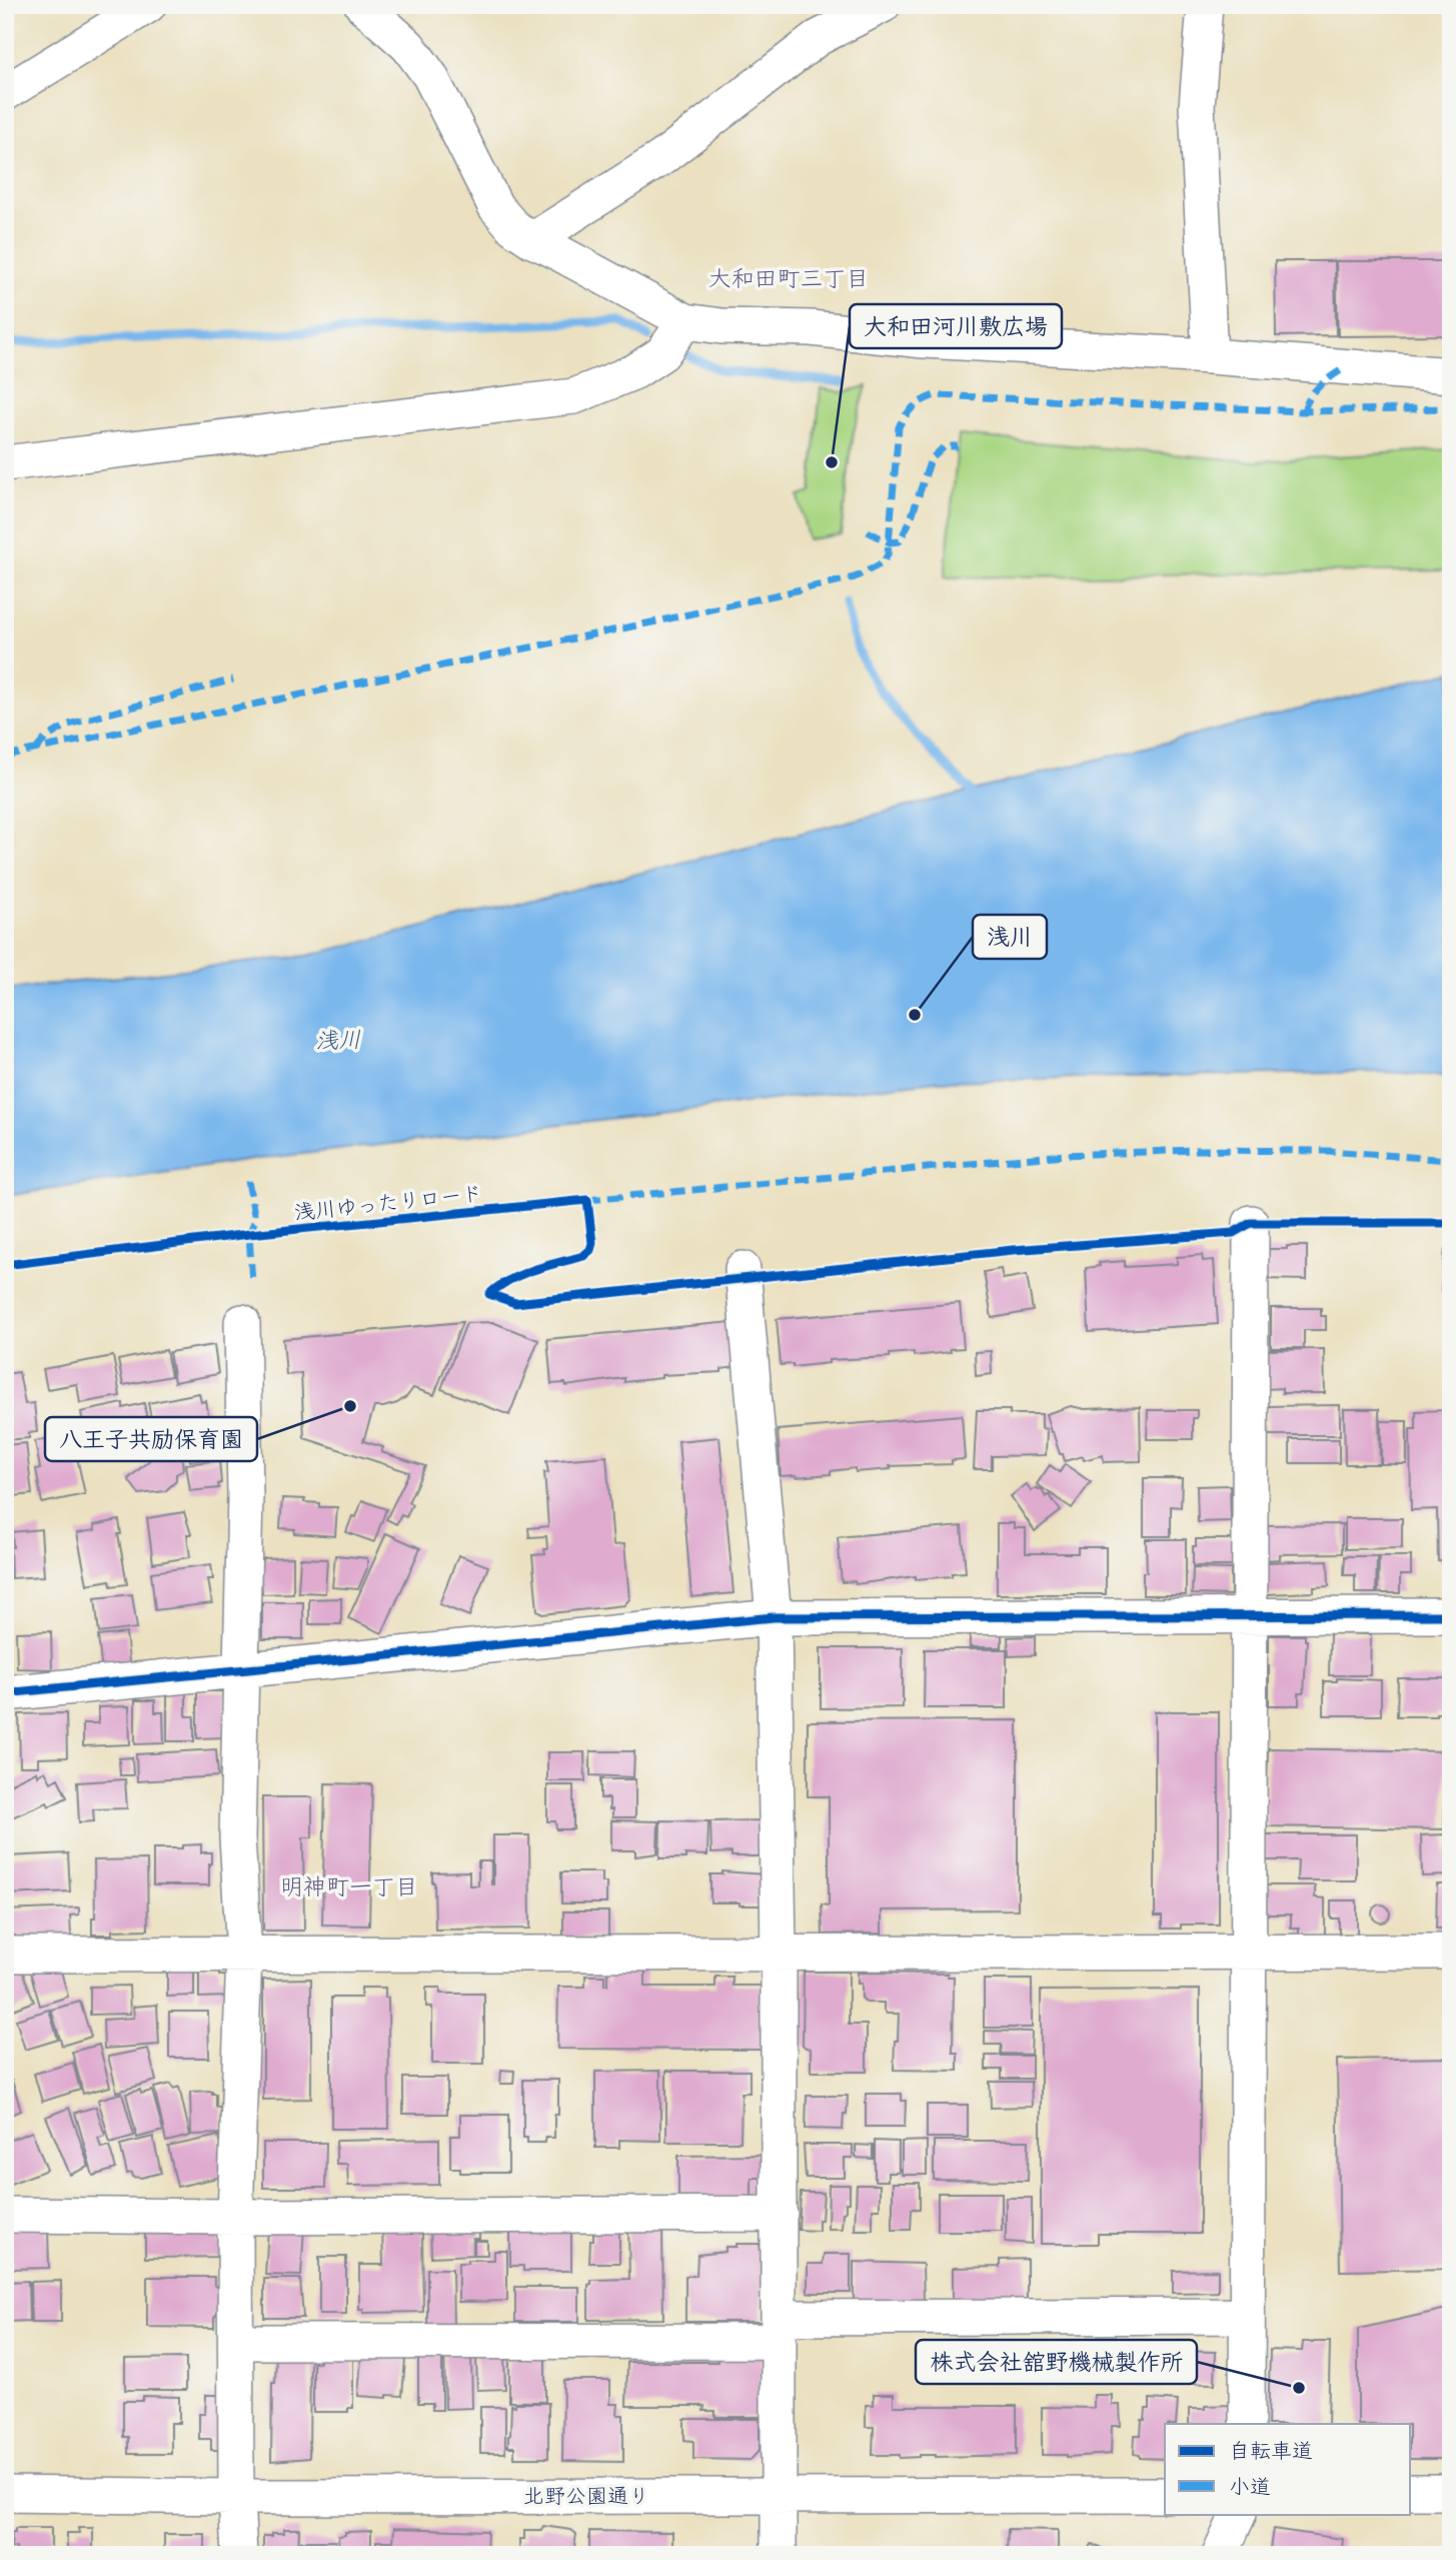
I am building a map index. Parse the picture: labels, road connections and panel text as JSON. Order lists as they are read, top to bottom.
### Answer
{
  "streets": {
    "street": ["北野公園通り"],
    "cycle path": ["浅川ゆったりロード"]
  },
  "districts": ["大和田町三丁目", "明神町一丁目"],
  "water": ["浅川"],
  "places": [
    "大和田河川敷広場",
    "浅川",
    "八王子共励保育園",
    "株式会社舘野機械製作所"
  ],
  "legend": ["自転車道", "小道"]
}
